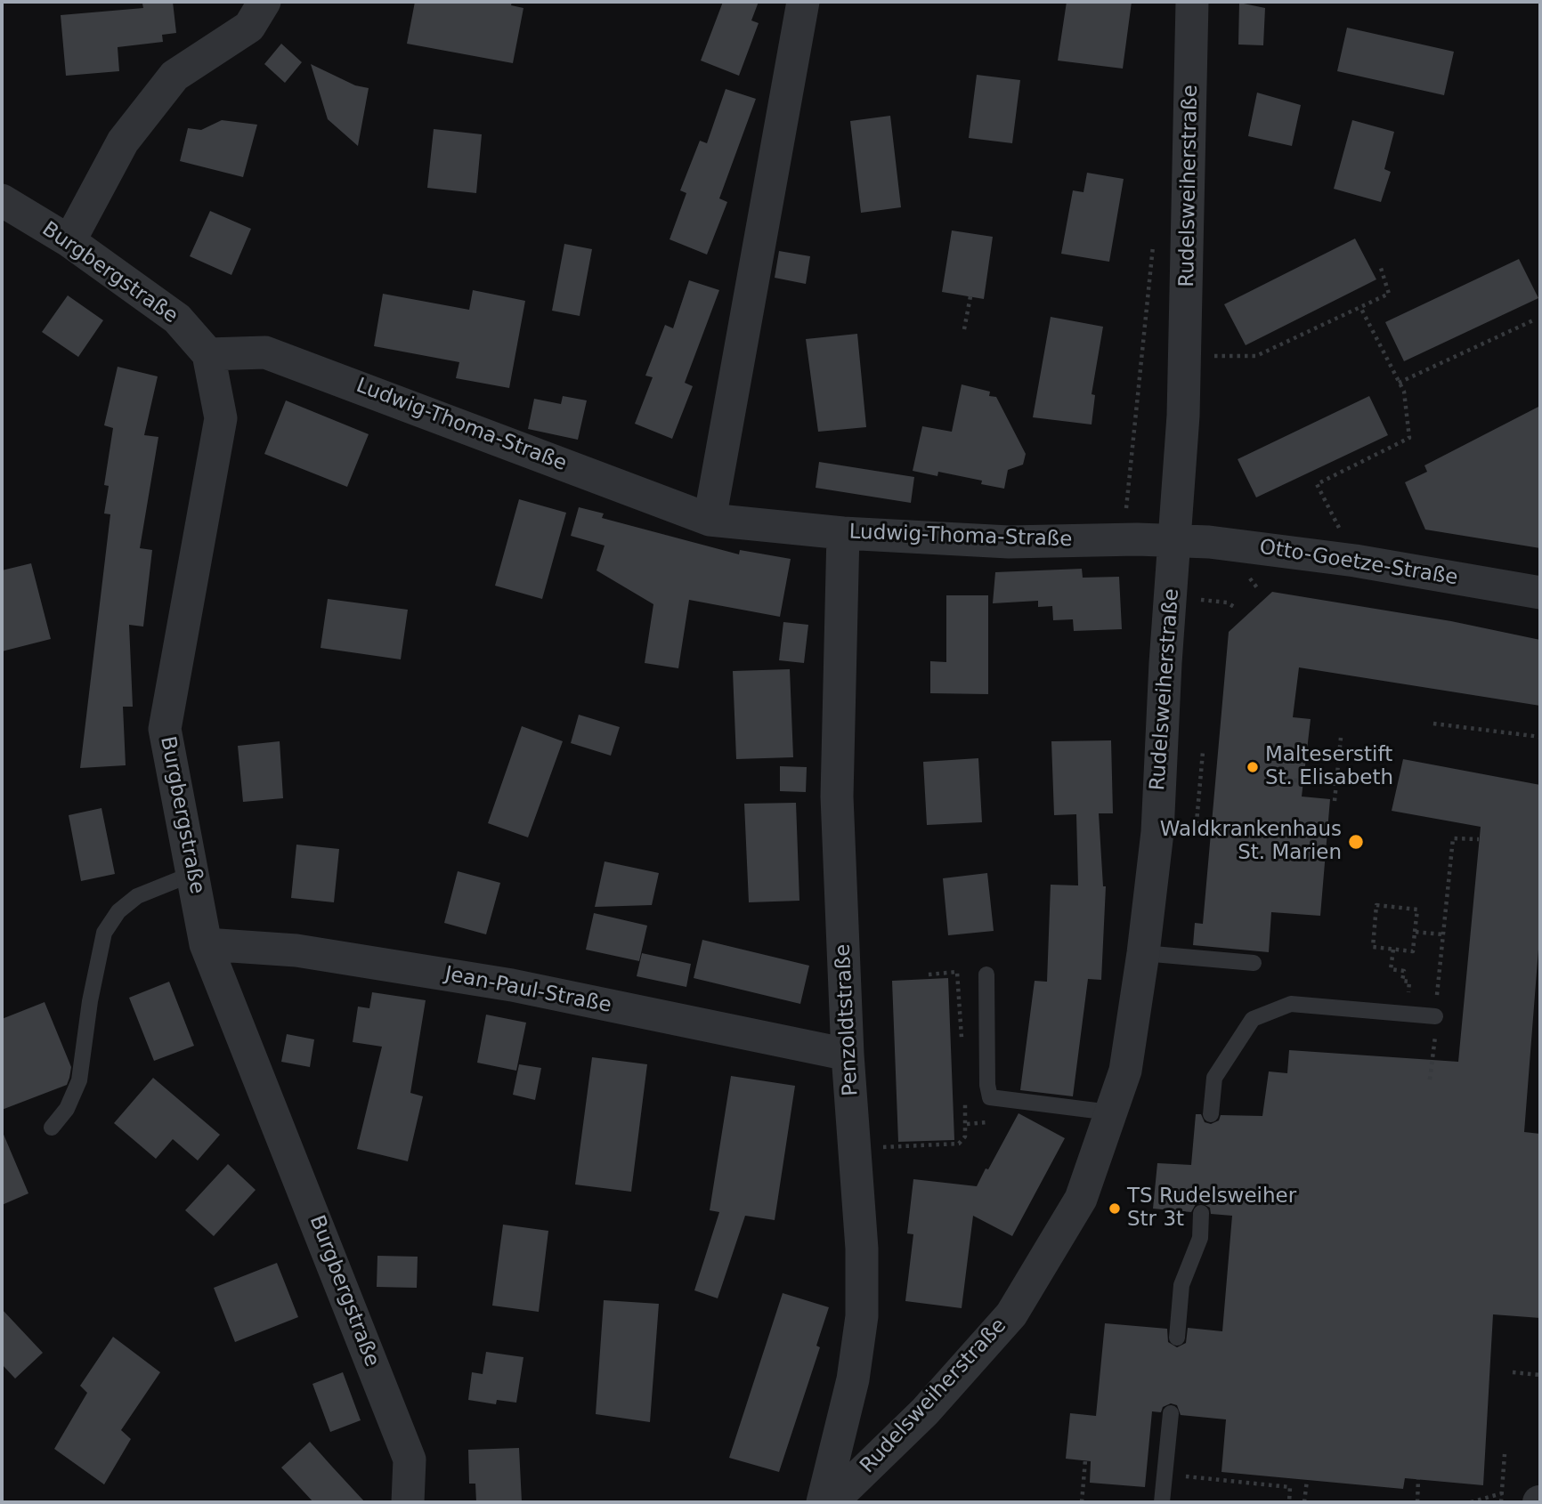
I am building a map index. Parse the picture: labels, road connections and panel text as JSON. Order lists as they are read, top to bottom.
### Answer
{
  "streets": {
    "street": [
      "Rudelsweiherstraße",
      "Burgbergstraße",
      "Ludwig-Thoma-Straße",
      "Otto-Goetze-Straße",
      "Jean-Paul-Straße",
      "Penzoldtstraße"
    ]
  },
  "crossings": [
    ["Rudelsweiherstraße", "Ludwig-Thoma-Straße"],
    ["Rudelsweiherstraße", "Otto-Goetze-Straße"],
    ["Burgbergstraße", "Ludwig-Thoma-Straße"],
    ["Burgbergstraße", "Jean-Paul-Straße"],
    ["Ludwig-Thoma-Straße", "Otto-Goetze-Straße"],
    ["Ludwig-Thoma-Straße", "Penzoldtstraße"],
    ["Jean-Paul-Straße", "Penzoldtstraße"]
  ],
  "places": ["Malteserstift St. Elisabeth", "Waldkrankenhaus St. Marien", "TS Rudelsweiher Str 3t"]
}
